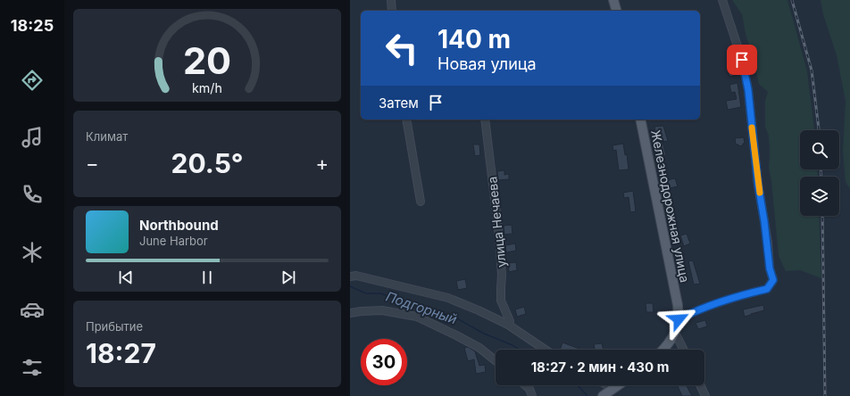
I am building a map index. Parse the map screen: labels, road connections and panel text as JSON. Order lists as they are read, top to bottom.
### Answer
{
  "streets": {
    "main road": ["Железнодорожная улица"],
    "street": ["улица Нечаева"]
  },
  "water": ["Подгорный"],
  "page": {
    "tabs": "18:25",
    "turn": ["140 m", "Новая улица"],
    "then": "Затем",
    "tile": [
      "Климат",
      ["Прибытие", "18:27"]
    ],
    "heat": ["−", "20.5°", "+"],
    "song": ["Northbound", "June Harbor"],
    "limit": "30",
    "trip": "18:27 · 2 мин · 430 m",
    "gauge": ["20", "km/h"]
  }
}
